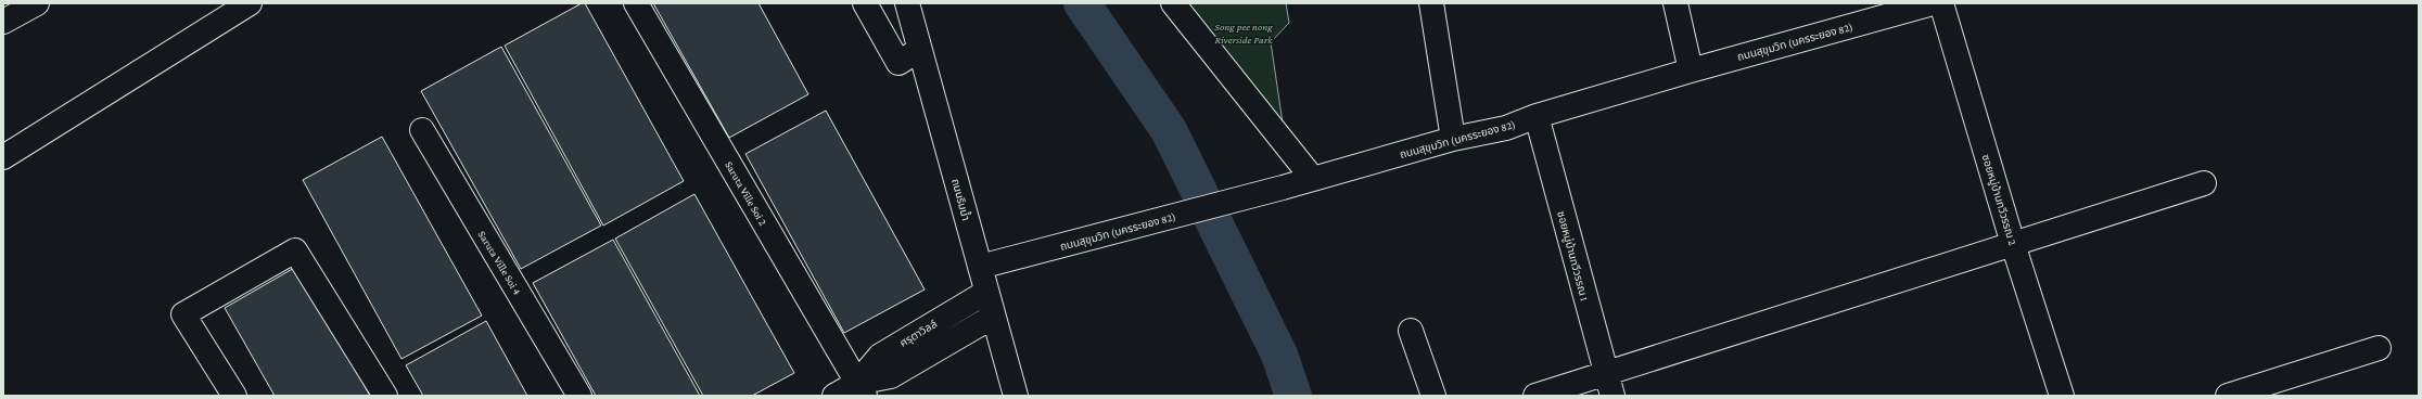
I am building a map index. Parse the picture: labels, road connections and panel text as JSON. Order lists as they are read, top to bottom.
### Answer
{
  "streets": {
    "street": [
      "ถนนสุขุมวิท (นครระยอง 82)",
      "Saruta Ville Soi 2",
      "ถนนริมน้ำ",
      "ซอยหมู่บ้านทวีวรรณ 2",
      "ซอยหมู่บ้านทวีวรรณ 1",
      "Saruta Ville Soi 4",
      "ศรุตาวิลล์"
    ]
  },
  "crossings": [
    ["ถนนสุขุมวิท (นครระยอง 82)", "ถนนริมน้ำ"],
    ["ถนนสุขุมวิท (นครระยอง 82)", "ซอยหมู่บ้านทวีวรรณ 1"],
    ["Saruta Ville Soi 2", "ศรุตาวิลล์"],
    ["ถนนริมน้ำ", "ศรุตาวิลล์"]
  ],
  "parks": ["Song pee nong Riverside Park"]
}
